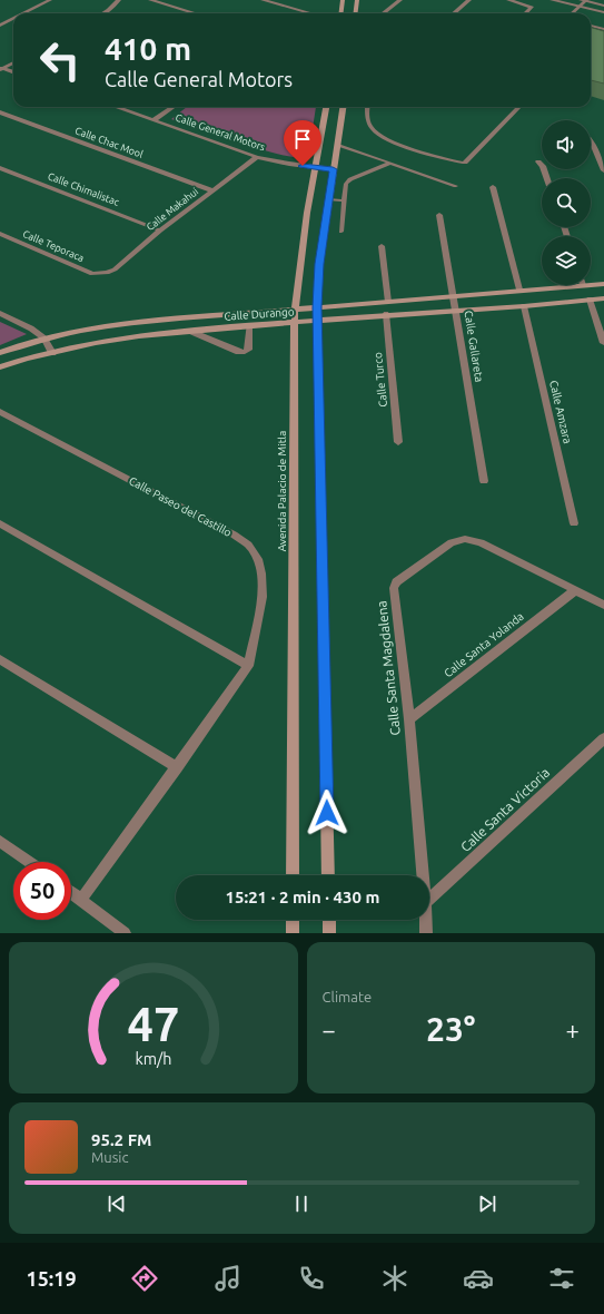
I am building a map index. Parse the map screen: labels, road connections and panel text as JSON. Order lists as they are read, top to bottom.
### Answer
{
  "streets": {
    "main road": ["Calle Durango", "Avenida Palacio de Mitla"],
    "street": [
      "Calle General Motors",
      "Calle Chac Mool",
      "Calle Chimalistac",
      "Calle Makahui",
      "Calle Teporaca",
      "Calle Gallareta",
      "Calle Turco",
      "Calle Amzara",
      "Calle Paseo del Castillo",
      "Calle Santa Yolanda",
      "Calle Santa Magdalena",
      "Calle Santa Victoria"
    ]
  },
  "crossings": [
    ["Calle General Motors", "Calle Makahui"],
    ["Calle General Motors", "Avenida Palacio de Mitla"],
    ["Calle Chac Mool", "Calle Makahui"],
    ["Calle Chimalistac", "Calle Makahui"],
    ["Calle Makahui", "Calle Teporaca"],
    ["Calle Durango", "Calle Gallareta"],
    ["Calle Durango", "Calle Turco"],
    ["Calle Durango", "Calle Amzara"],
    ["Calle Durango", "Avenida Palacio de Mitla"],
    ["Calle Santa Yolanda", "Calle Santa Magdalena"]
  ],
  "page": {
    "turn": ["410 m", "Calle General Motors"],
    "limit": "50",
    "trip": "15:21 · 2 min · 430 m",
    "tile": "Climate",
    "heat": ["−", "23°", "+"],
    "song": ["95.2 FM", "Music"],
    "tabs": "15:19",
    "gauge": ["47", "km/h"]
  }
}
